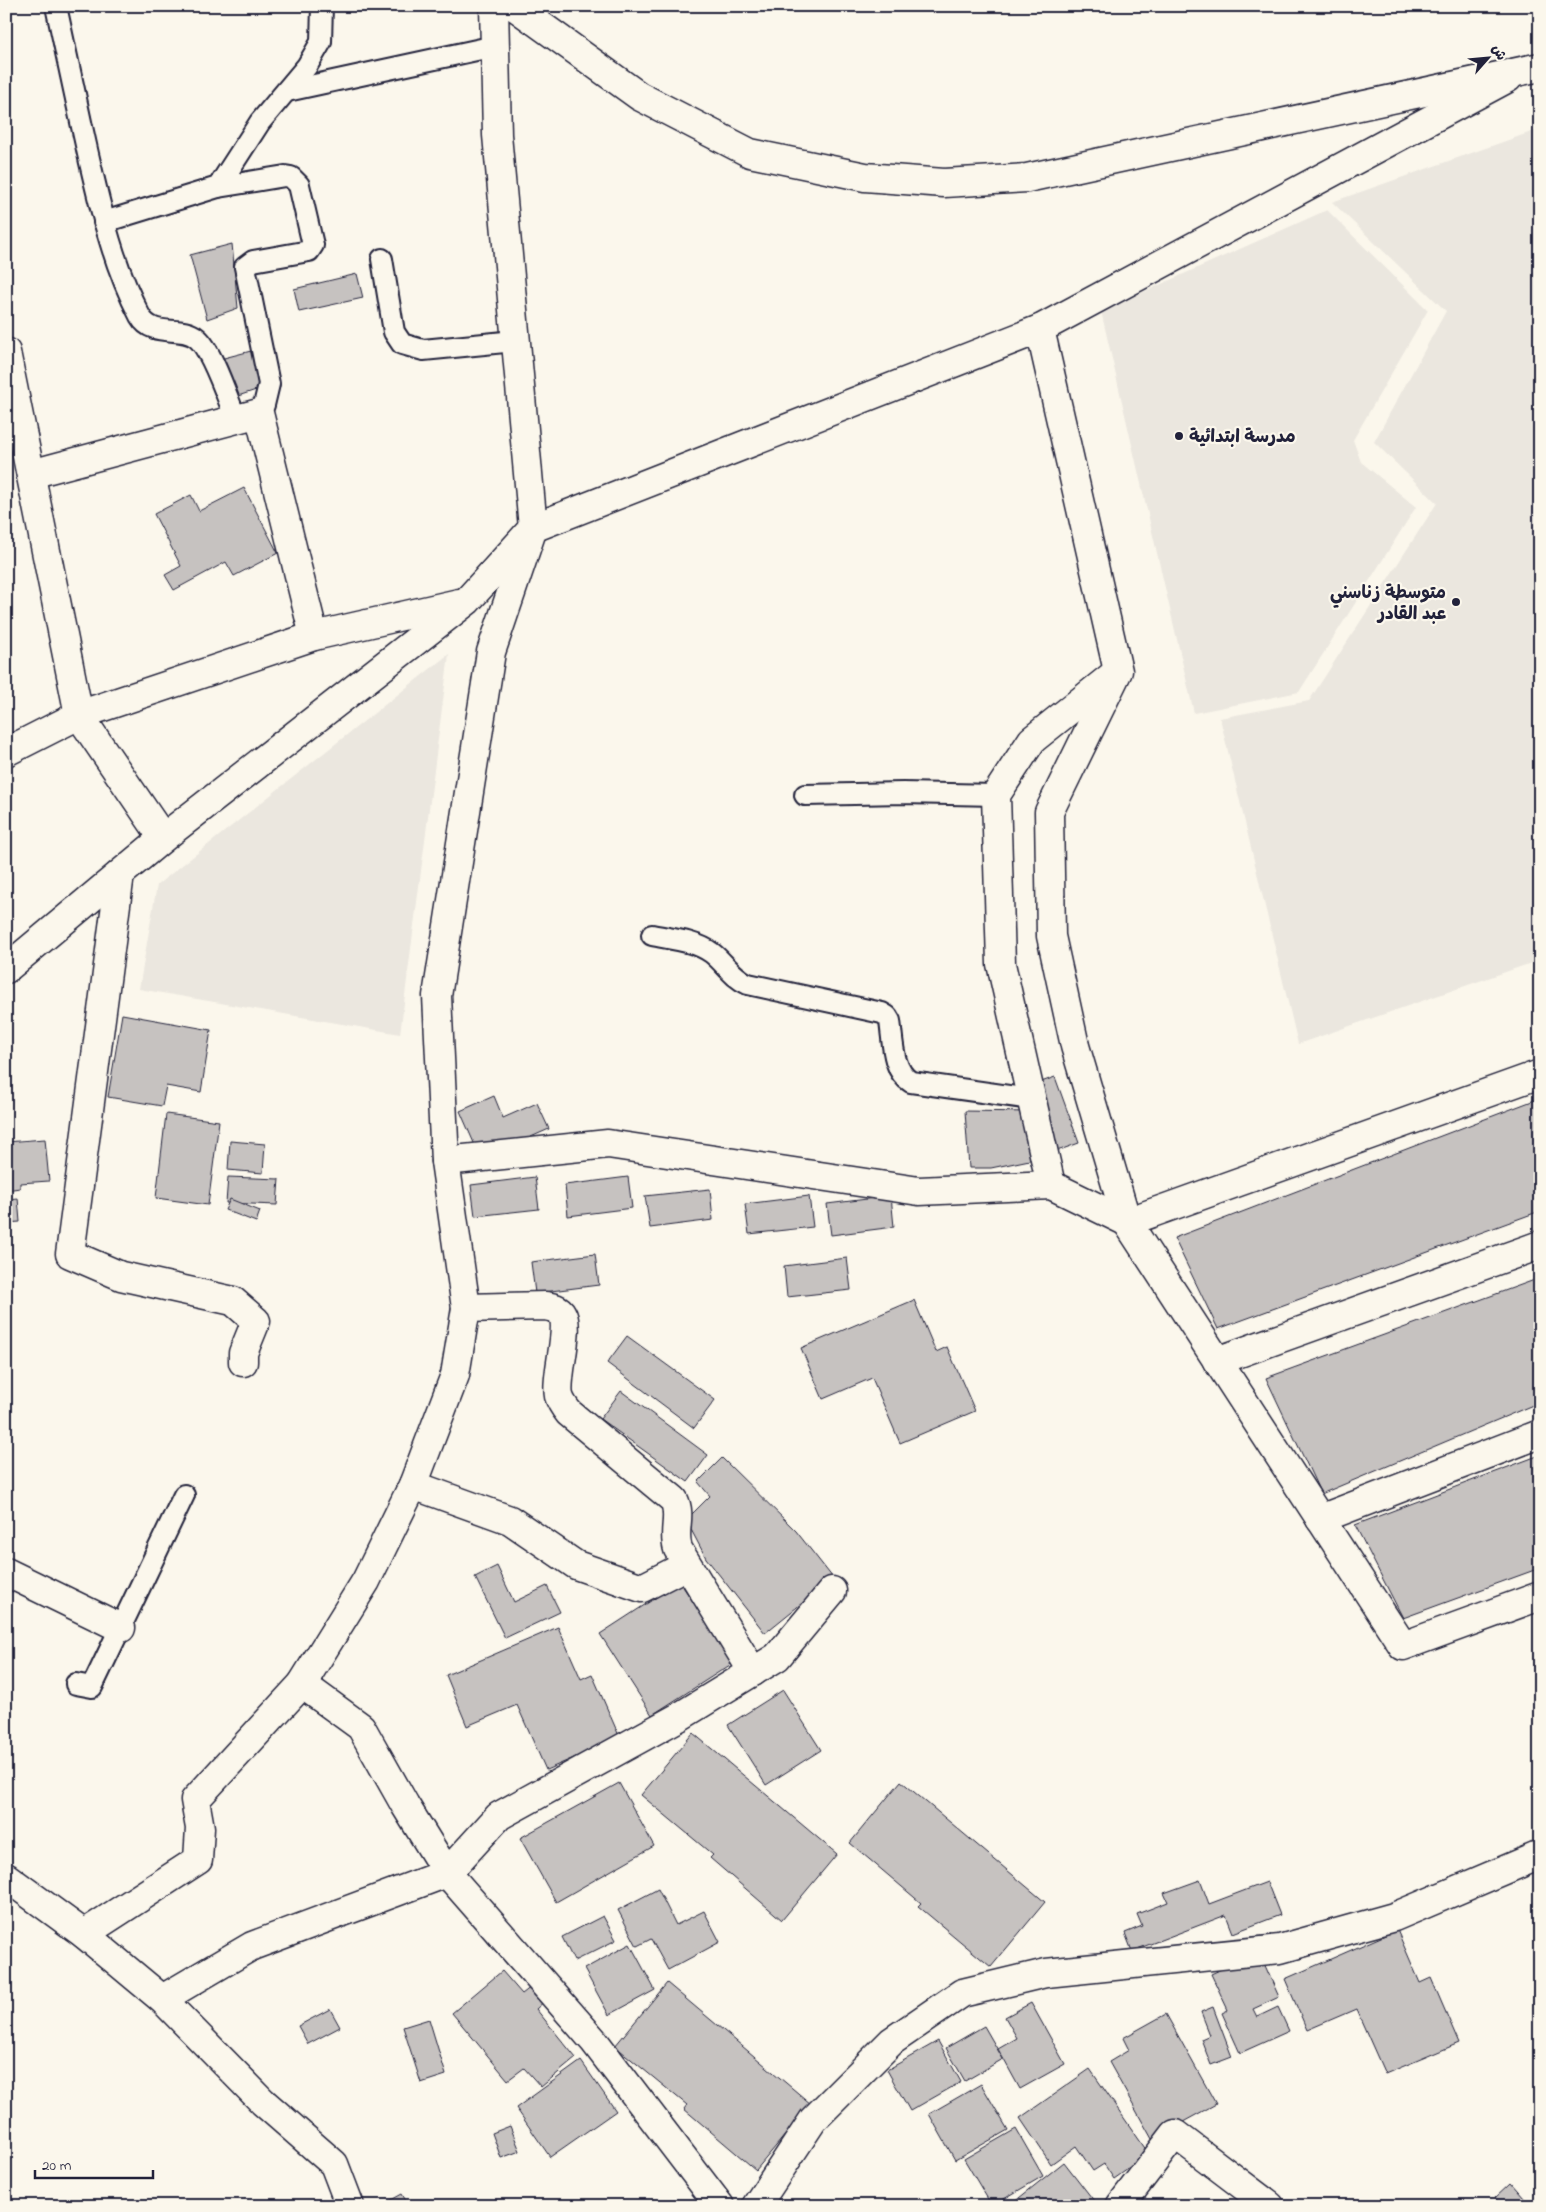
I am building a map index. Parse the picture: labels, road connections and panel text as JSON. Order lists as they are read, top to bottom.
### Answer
{
  "places": ["مدرسة ابتدائية", "متوسطة زناسني عبد القادر"],
  "scale_bar": "20 m",
  "north": "top right"
}
